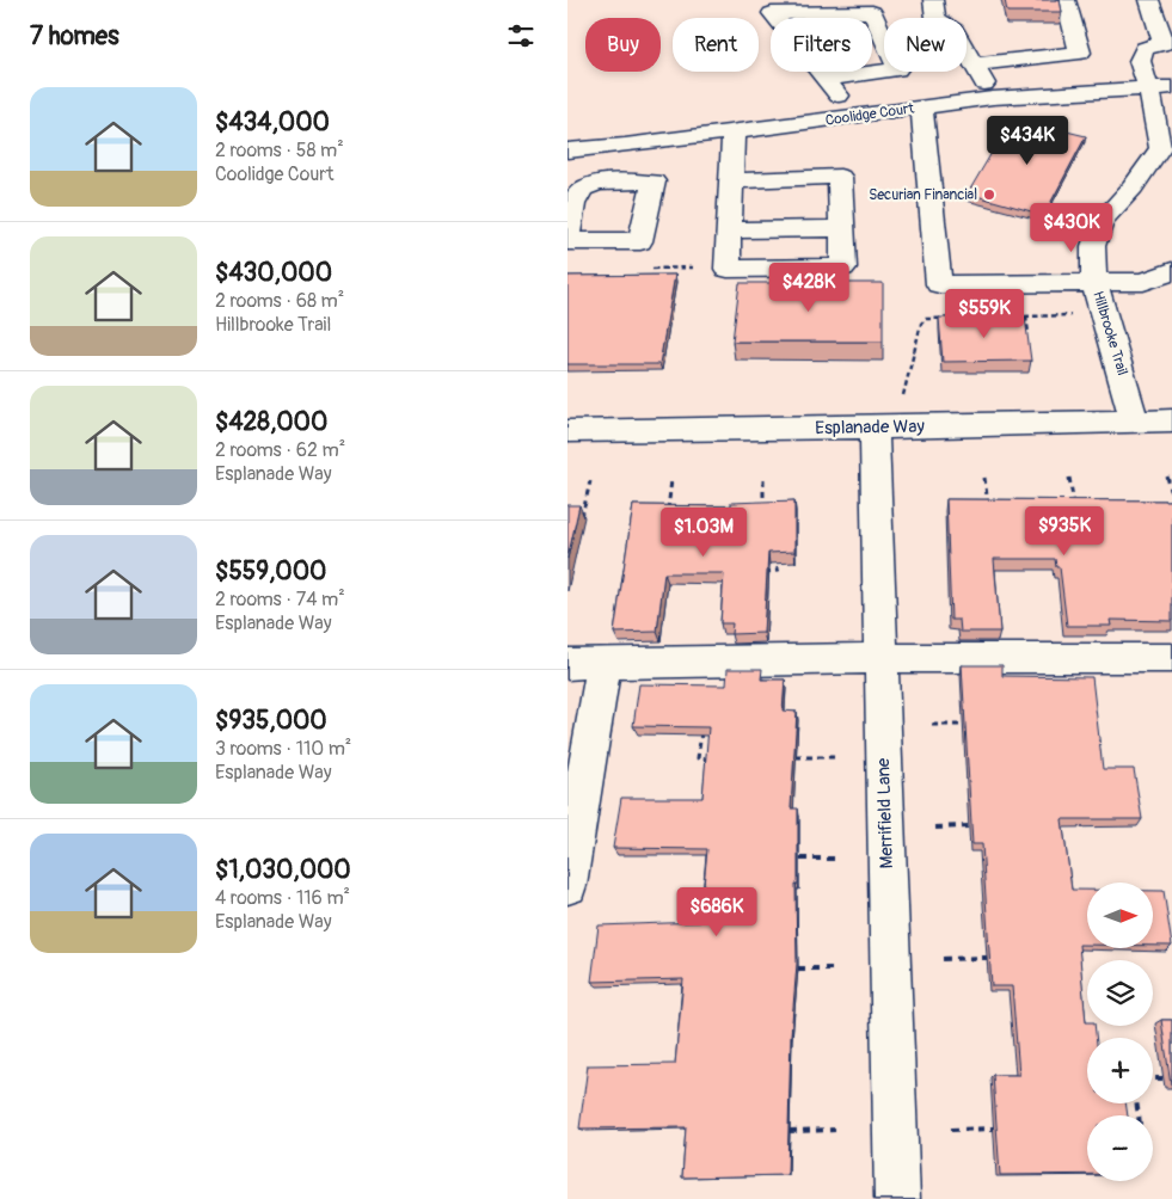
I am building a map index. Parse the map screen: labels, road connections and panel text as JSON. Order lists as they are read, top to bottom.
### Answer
{
  "streets": {
    "street": [
      "Coolidge Court",
      "Hillbrooke Trail",
      "Esplanade Way",
      "Merrifield Lane"
    ]
  },
  "crossings": [
    ["Coolidge Court", "Hillbrooke Trail"],
    ["Hillbrooke Trail", "Esplanade Way"],
    ["Esplanade Way", "Merrifield Lane"]
  ],
  "places": ["Securian Financial"],
  "north": "right",
  "page": {
    "heading": "7 homes",
    "chip": [
      "Buy",
      "Rent",
      "Filters",
      "New"
    ],
    "list": [
      {
        "name": "$434,000",
        "note": "2 rooms · 58 m² · Coolidge Court"
      },
      {
        "name": "$430,000",
        "note": "2 rooms · 68 m² · Hillbrooke Trail"
      },
      {
        "name": "$428,000",
        "note": "2 rooms · 62 m² · Esplanade Way"
      },
      {
        "name": "$559,000",
        "note": "2 rooms · 74 m² · Esplanade Way"
      },
      {
        "name": "$935,000",
        "note": "3 rooms · 110 m² · Esplanade Way"
      },
      {
        "name": "$1,030,000",
        "note": "4 rooms · 116 m² · Esplanade Way"
      }
    ],
    "price": [
      "$434K",
      "$430K",
      "$428K",
      "$559K",
      "$935K",
      "$1.03M",
      "$686K"
    ],
    "map_buttons": ["+", "−"]
  }
}
